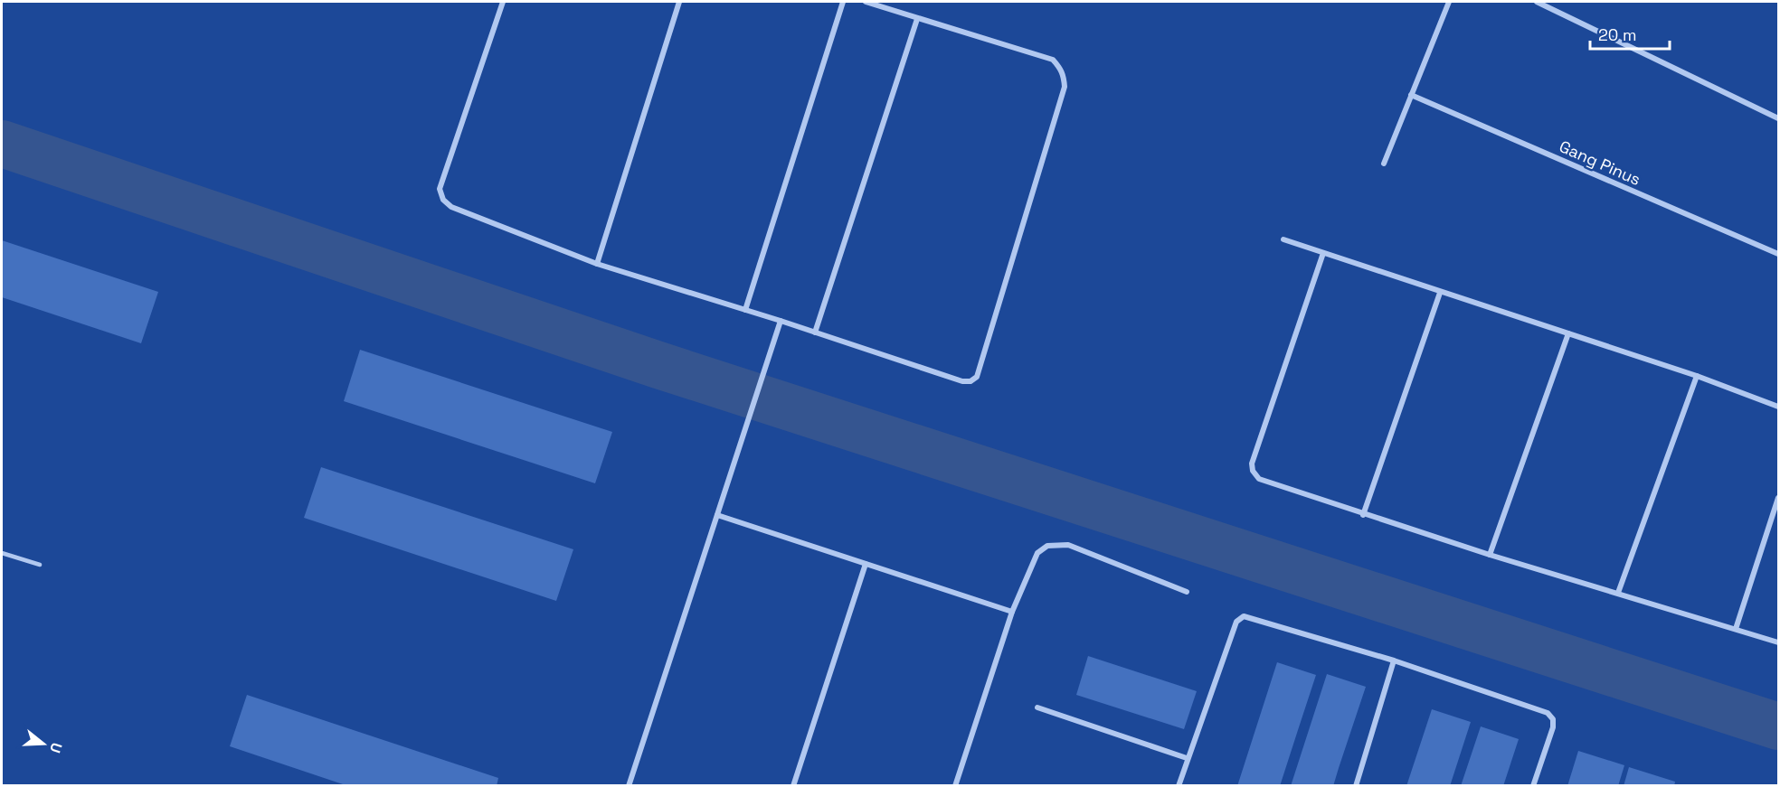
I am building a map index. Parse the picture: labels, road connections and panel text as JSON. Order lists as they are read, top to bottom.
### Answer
{
  "streets": {
    "street": ["Gang Pinus"]
  },
  "scale_bar": "20 m",
  "north": "right"
}
